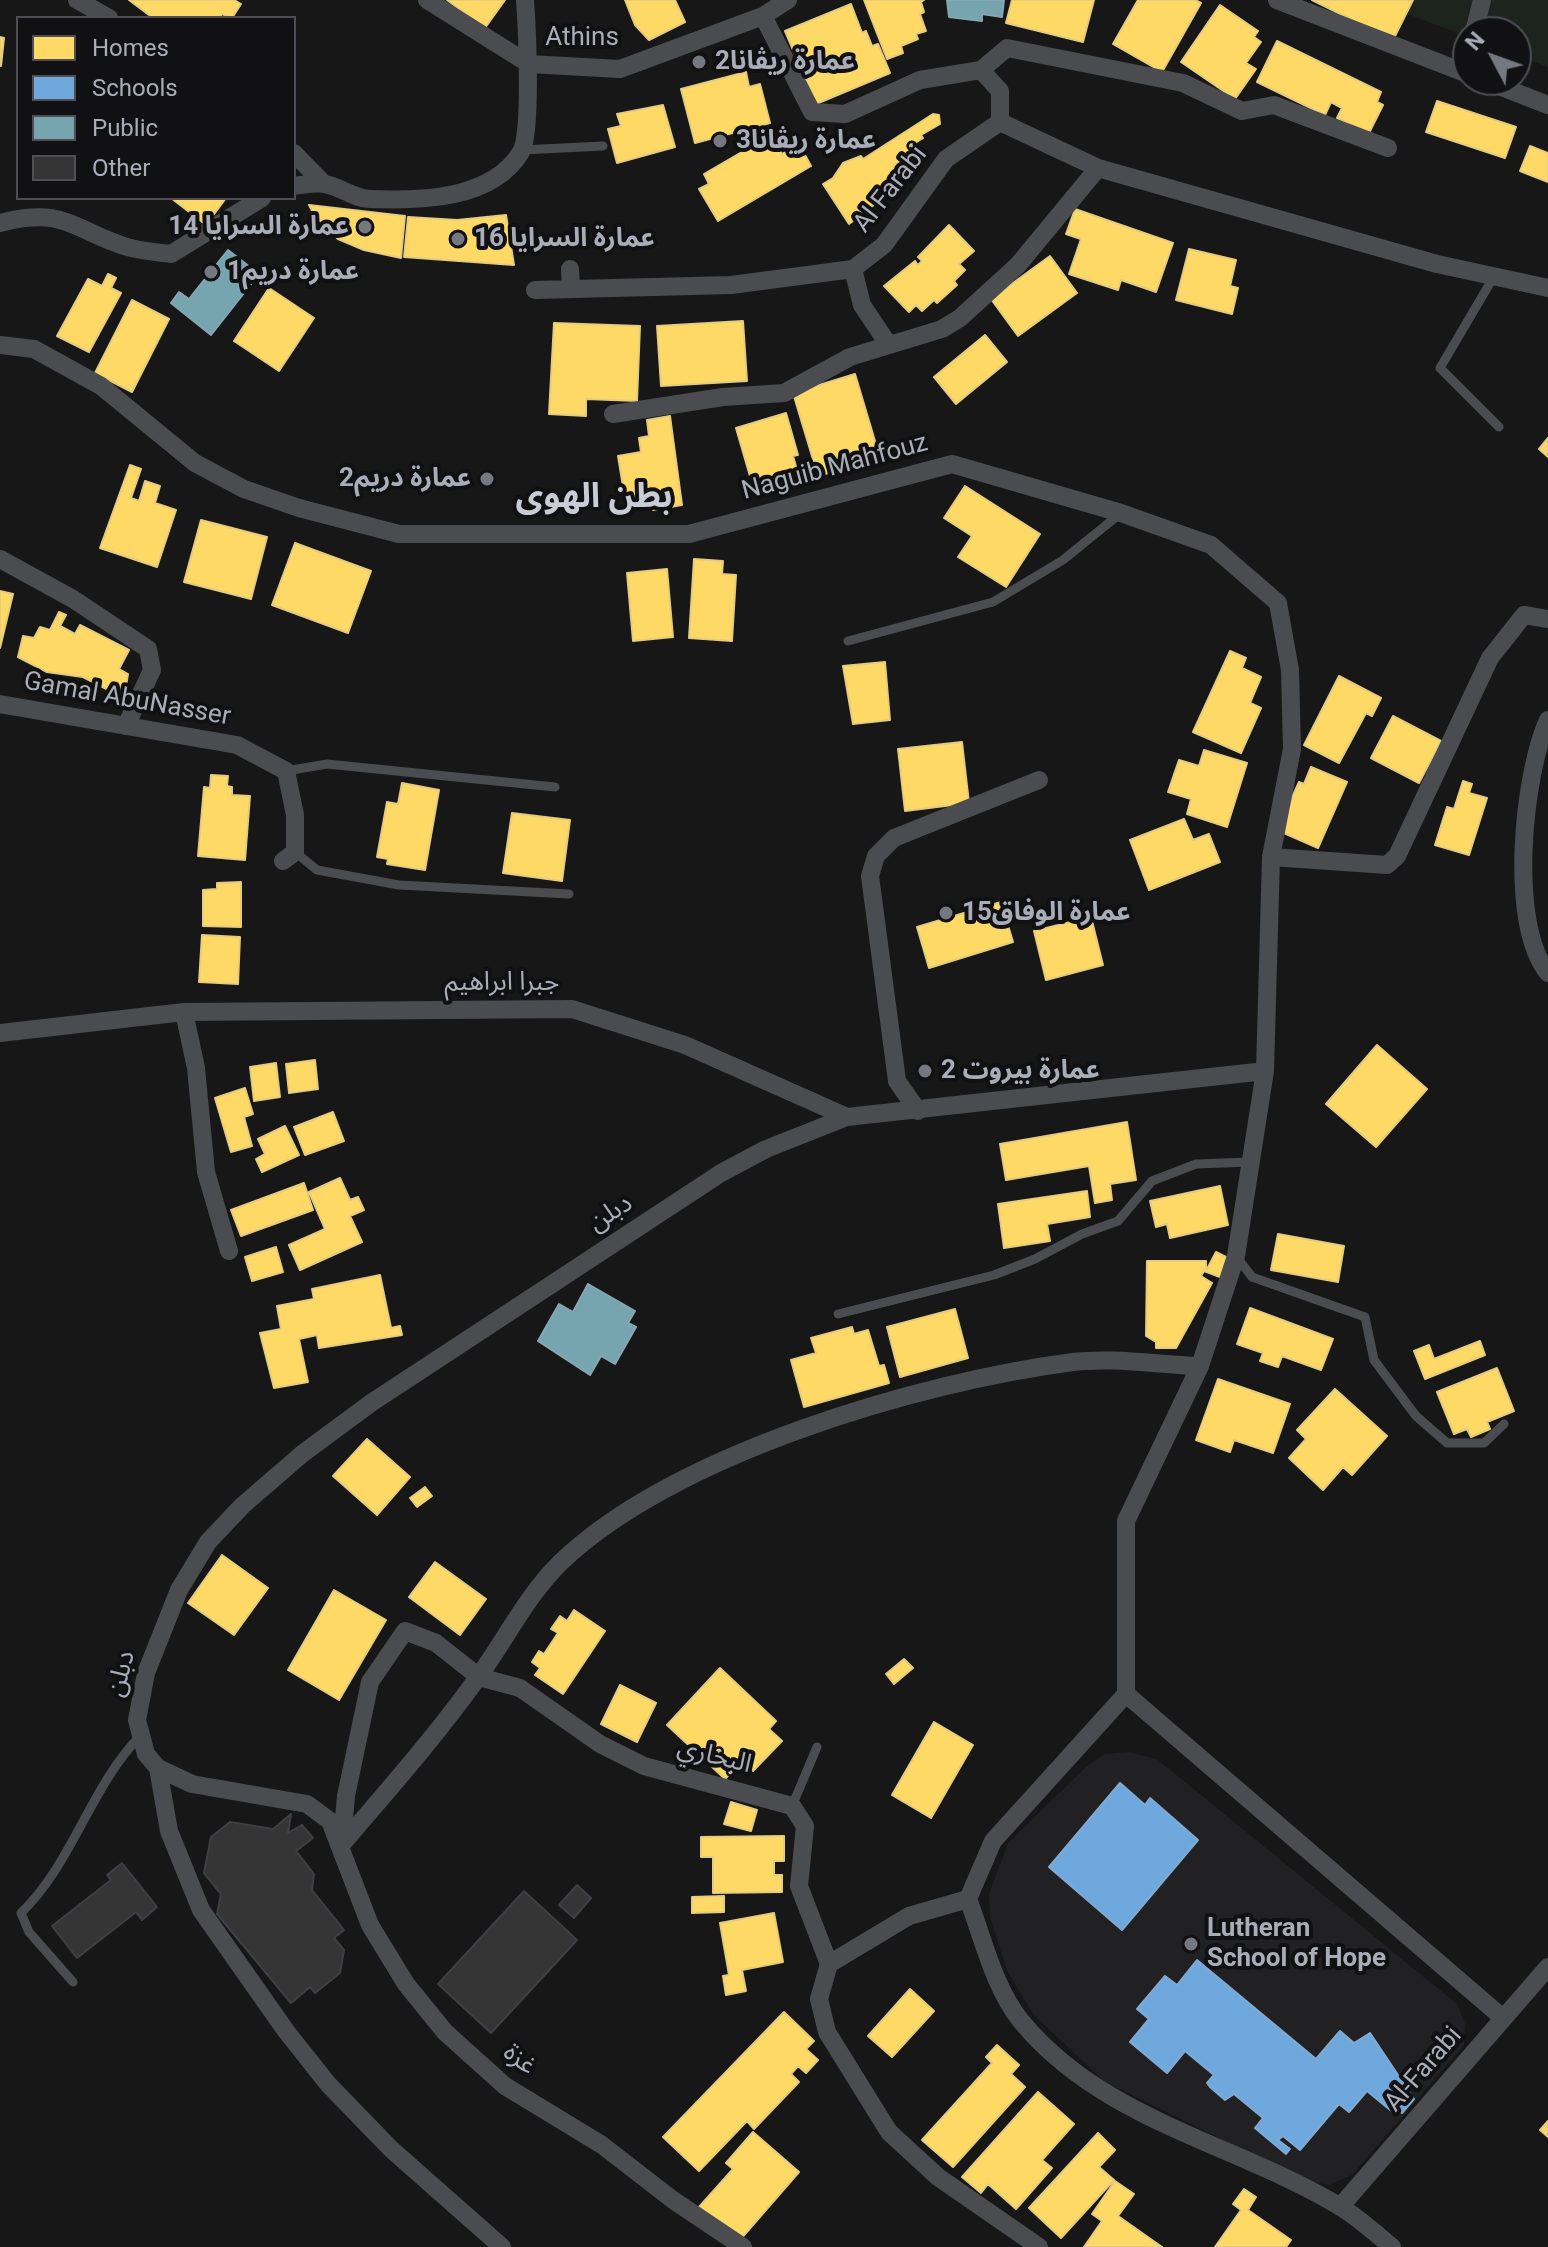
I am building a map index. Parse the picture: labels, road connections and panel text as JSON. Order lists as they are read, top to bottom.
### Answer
{
  "streets": {
    "street": [
      "Athins",
      "Al Farabi",
      "Naguib Mahfouz",
      "Gamal AbuNasser",
      "جبرا ابراهيم",
      "دبلن",
      "البخاري",
      "غزة",
      "Al-Farabi"
    ]
  },
  "crossings": [
    ["Naguib Mahfouz", "دبلن"],
    ["جبرا ابراهيم", "دبلن"]
  ],
  "districts": ["بطن الهوى"],
  "places": [
    "عمارة ريڤانا2",
    "عمارة ريڤانا3",
    "عمارة السرايا 14",
    "عمارة السرايا 16",
    "عمارة دريم1",
    "عمارة دريم2",
    "عمارة الوفاق15",
    "عمارة بيروت 2",
    "Lutheran School of Hope"
  ],
  "legend": [
    "Homes",
    "Schools",
    "Public",
    "Other"
  ],
  "north": "top left"
}
